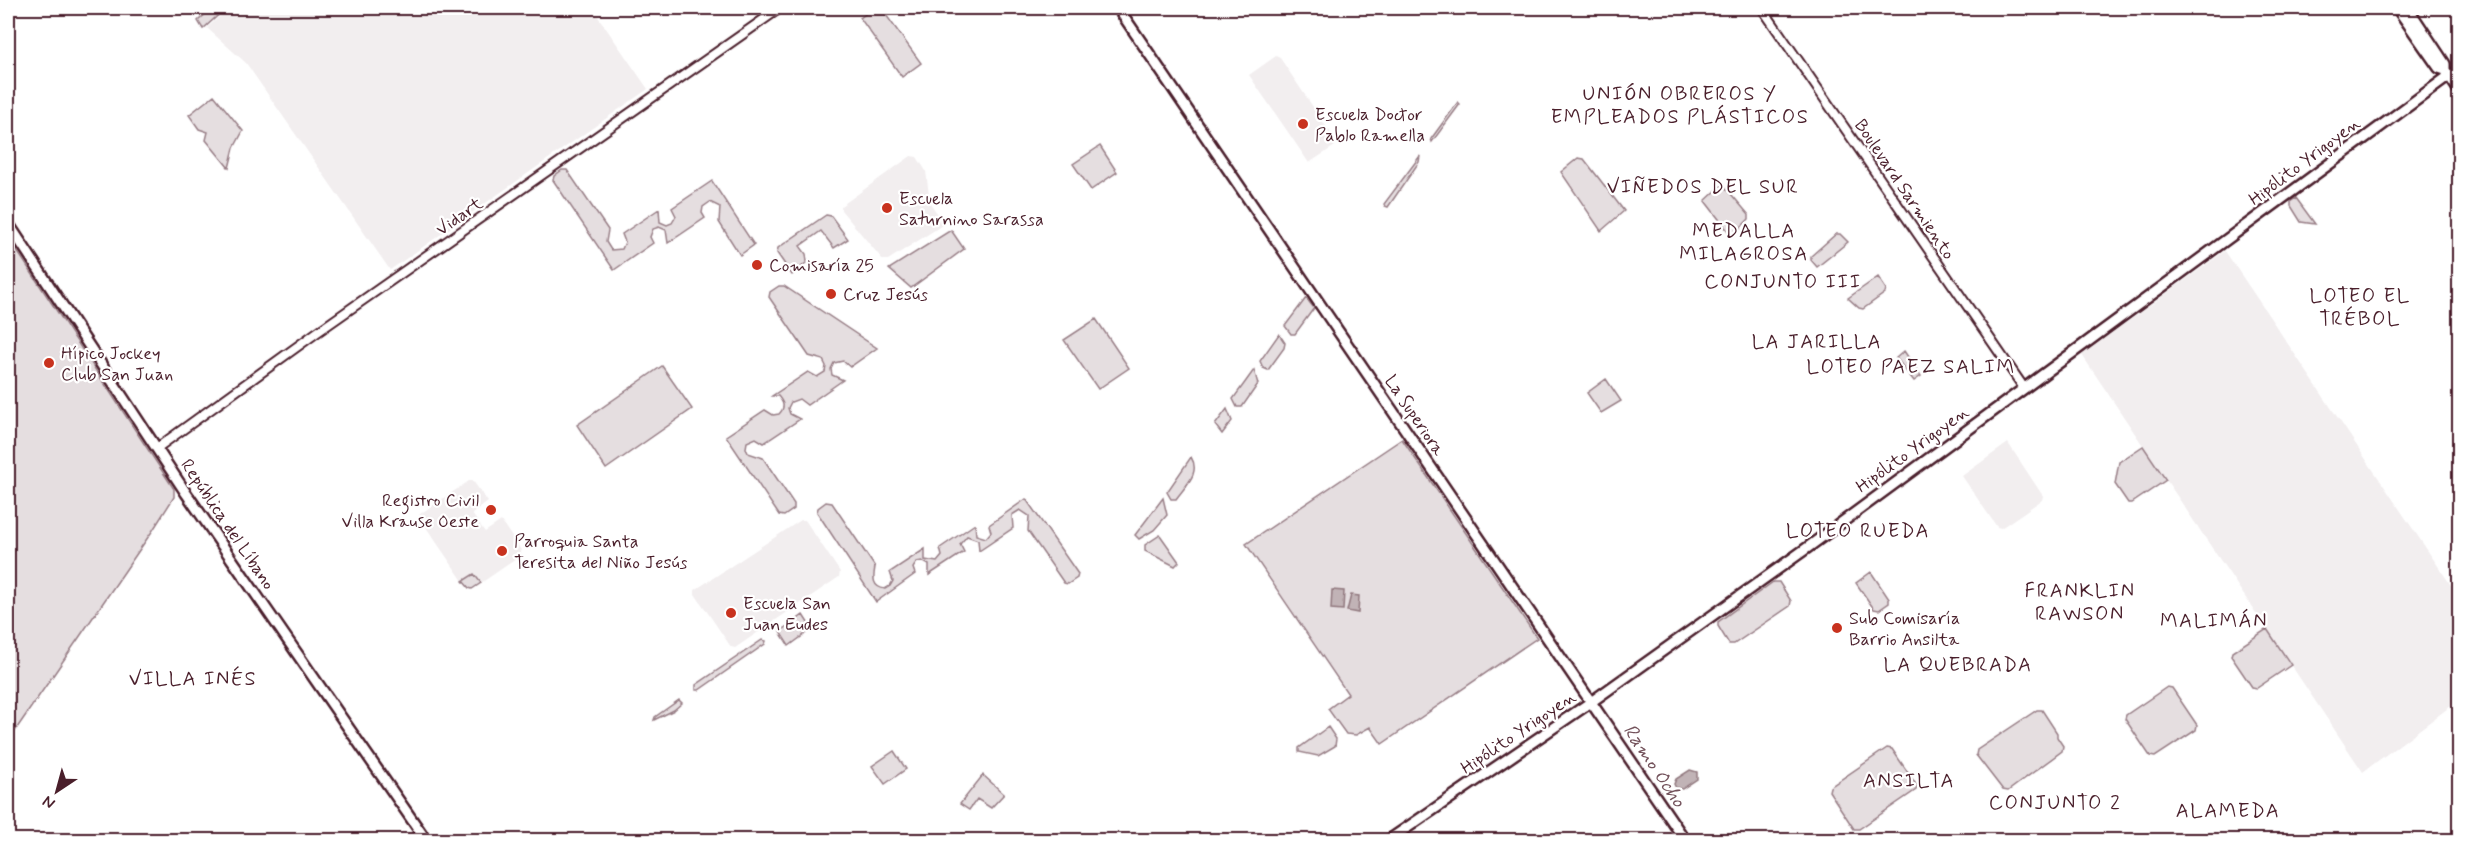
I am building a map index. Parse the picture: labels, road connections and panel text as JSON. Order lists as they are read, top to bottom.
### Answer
{
  "streets": {
    "main road": ["Hipólito Yrigoyen", "La Superiora", "República del Líbano"],
    "street": ["Boulevard Sarmiento", "Vidart"]
  },
  "crossings": [
    ["Hipólito Yrigoyen", "Boulevard Sarmiento"],
    ["Hipólito Yrigoyen", "La Superiora"],
    ["Vidart", "República del Líbano"]
  ],
  "districts": [
    "UNIÓN OBREROS Y EMPLEADOS PLÁSTICOS",
    "VIÑEDOS DEL SUR",
    "MEDALLA MILAGROSA",
    "CONJUNTO III",
    "LOTEO EL TRÉBOL",
    "LA JARILLA",
    "LOTEO PAEZ SALIM",
    "LOTEO RUEDA",
    "FRANKLIN RAWSON",
    "MALIMÁN",
    "LA QUEBRADA",
    "VILLA INÉS",
    "ANSILTA",
    "CONJUNTO 2",
    "ALAMEDA"
  ],
  "water": ["Ramo Ocho"],
  "places": [
    "Escuela Doctor Pablo Ramella",
    "Escuela Saturnino Sarassa",
    "Comisaría 25",
    "Cruz Jesús",
    "Hípico Jockey Club San Juan",
    "Registro Civil Villa Krause Oeste",
    "Parroquia Santa Teresita del Niño Jesús",
    "Escuela San Juan Eudes",
    "Sub Comisaría Barrio Ansilta"
  ],
  "north": "bottom left"
}
